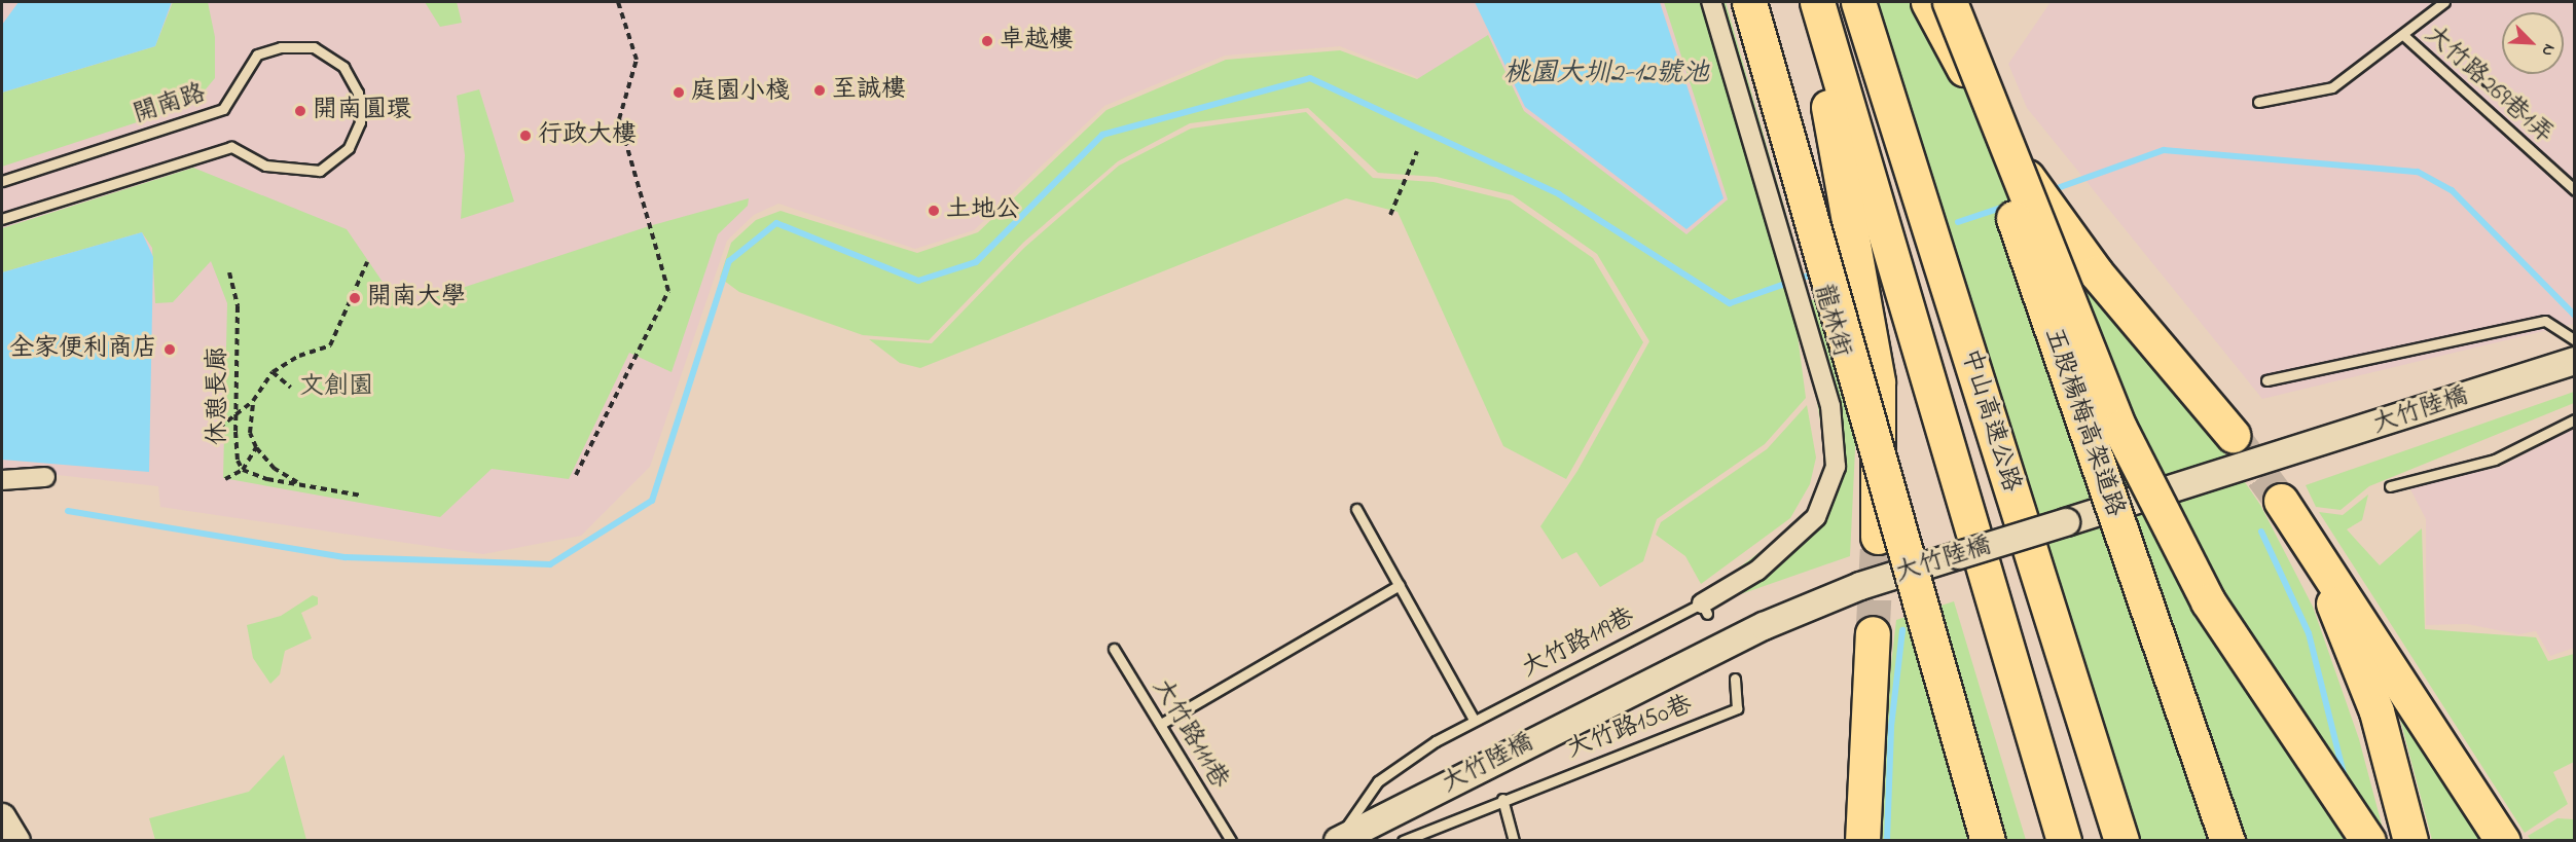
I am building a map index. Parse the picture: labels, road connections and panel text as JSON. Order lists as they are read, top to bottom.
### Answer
{
  "streets": {
    "highway": ["中山高速公路", "五股楊梅高架道路"],
    "main road": ["大竹陸橋"],
    "street": ["龍林街"],
    "lane": [
      "大竹路269巷1弄",
      "開南路",
      "大竹路119巷",
      "大竹路150巷",
      "大竹路111巷"
    ],
    "path": ["休憩長廊"]
  },
  "crossings": [
    ["龍林街", "大竹路119巷"],
    ["大竹陸橋", "大竹路119巷"]
  ],
  "water": ["桃園大圳2-12號池"],
  "parks": ["文創園"],
  "places": [
    "卓越樓",
    "至誠樓",
    "庭園小棧",
    "開南圓環",
    "行政大樓",
    "土地公",
    "開南大學",
    "全家便利商店"
  ],
  "north": "bottom right"
}
